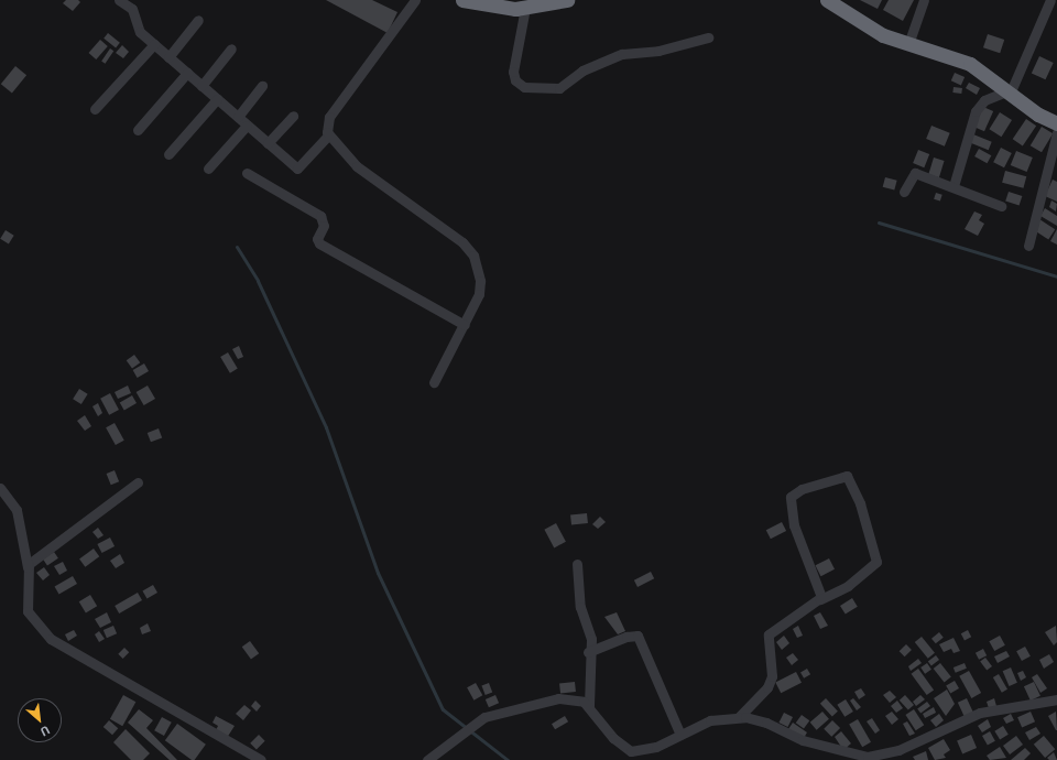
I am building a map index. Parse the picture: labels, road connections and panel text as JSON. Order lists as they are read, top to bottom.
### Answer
{
  "north": "bottom right"
}
